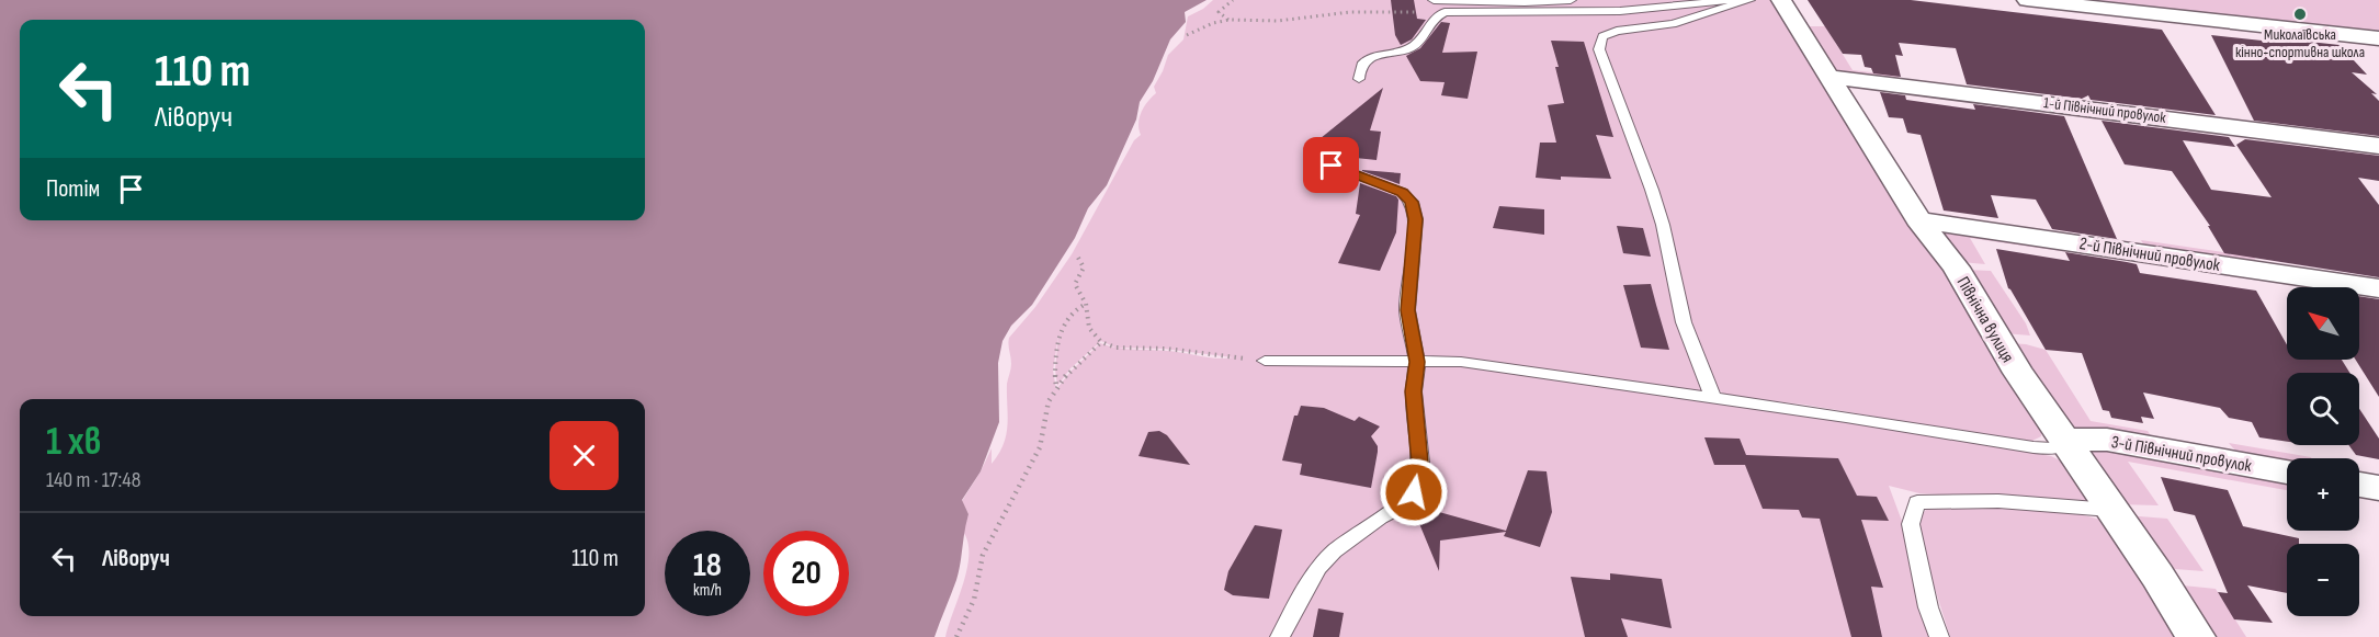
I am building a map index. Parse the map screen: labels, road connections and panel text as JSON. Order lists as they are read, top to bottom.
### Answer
{
  "streets": {
    "street": [
      "1-й Північний провулок",
      "2-й Північний провулок",
      "Північна вулиця",
      "3-й Північний провулок"
    ]
  },
  "crossings": [
    ["1-й Північний провулок", "Північна вулиця"],
    ["2-й Північний провулок", "Північна вулиця"],
    ["Північна вулиця", "3-й Північний провулок"]
  ],
  "places": ["Миколаївська кінно-спортивна школа"],
  "north": "top left",
  "page": {
    "turn": ["110 m", "Ліворуч"],
    "then": "Потім",
    "map_buttons": ["+", "−"],
    "heading": ["1 хв", "140 m · 17:48"],
    "list": [
      {
        "name": "Ліворуч",
        "value": "110 m"
      }
    ],
    "speed": "18 km/h",
    "limit": "20"
  }
}
